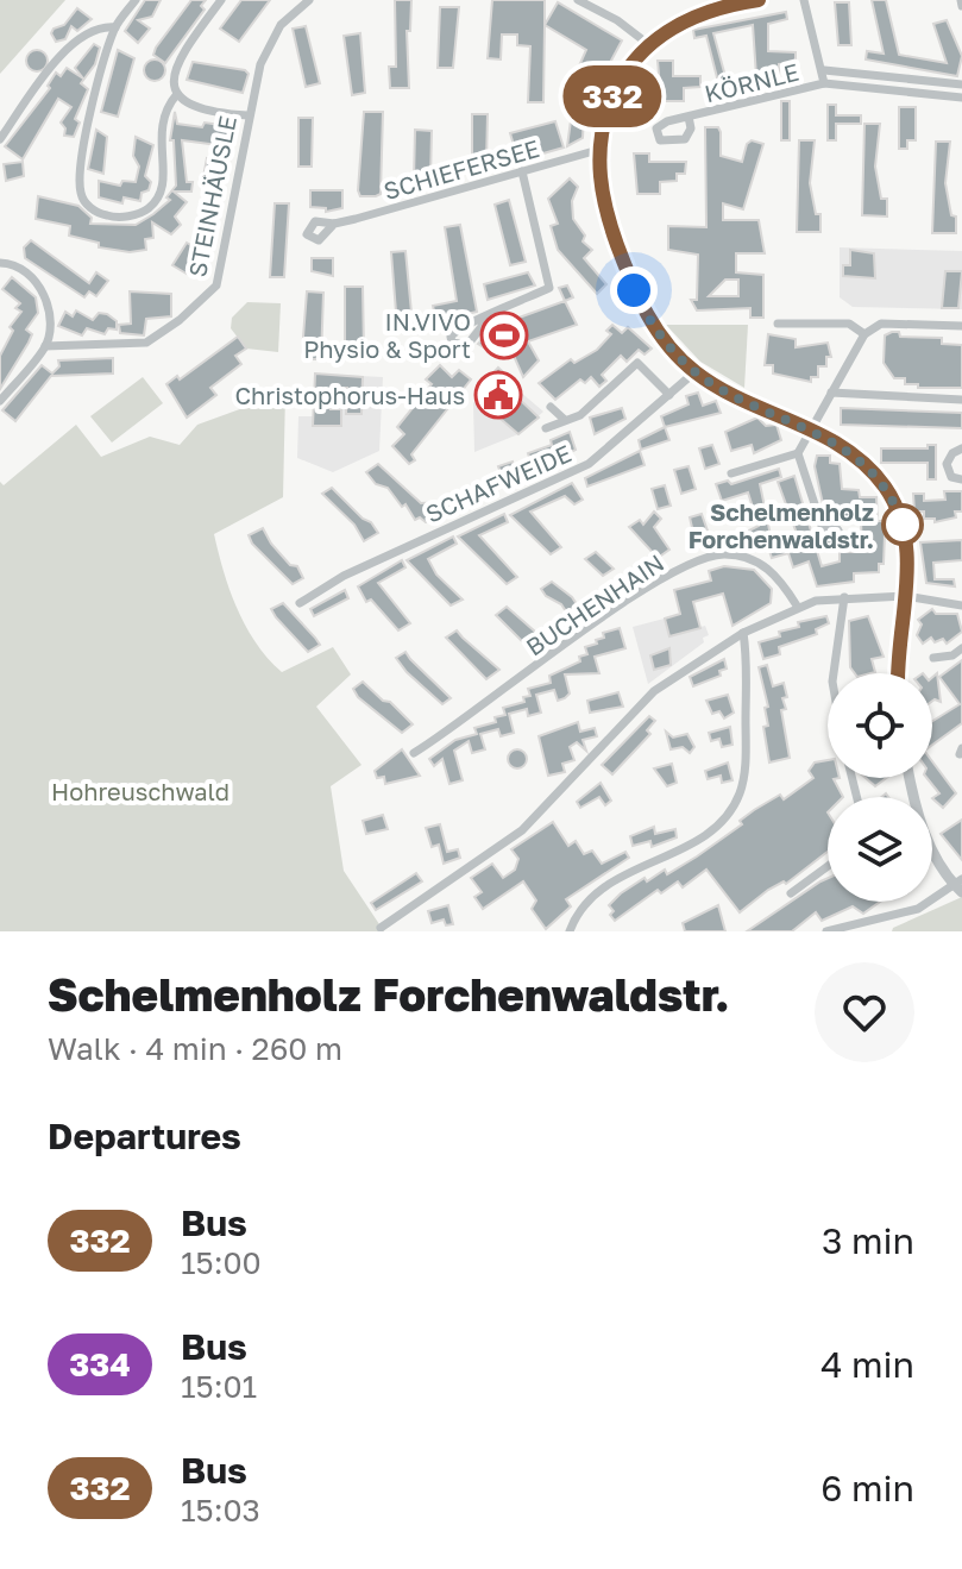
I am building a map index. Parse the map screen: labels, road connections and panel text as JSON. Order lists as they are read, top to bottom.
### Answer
{
  "streets": {
    "street": [
      "KÖRNLE",
      "SCHIEFERSEE",
      "STEINHÄUSLE",
      "SCHAFWEIDE",
      "BUCHENHAIN"
    ]
  },
  "parks": ["Hohreuschwald"],
  "places": {
    "sports": ["IN.VIVO Physio & Sport"],
    "public building": ["Christophorus-Haus"],
    "other": ["Schelmenholz Forchenwaldstr."]
  },
  "lines": ["bus line 332"],
  "page": {
    "on_map": "332",
    "heading": [
      ["Schelmenholz Forchenwaldstr.", "Walk · 4 min · 260 m"],
      "Departures"
    ],
    "list": [
      {
        "mark": "332",
        "name": "Bus",
        "note": "15:00",
        "value": "3 min"
      },
      {
        "mark": "334",
        "name": "Bus",
        "note": "15:01",
        "value": "4 min"
      },
      {
        "mark": "332",
        "name": "Bus",
        "note": "15:03",
        "value": "6 min"
      }
    ]
  }
}
